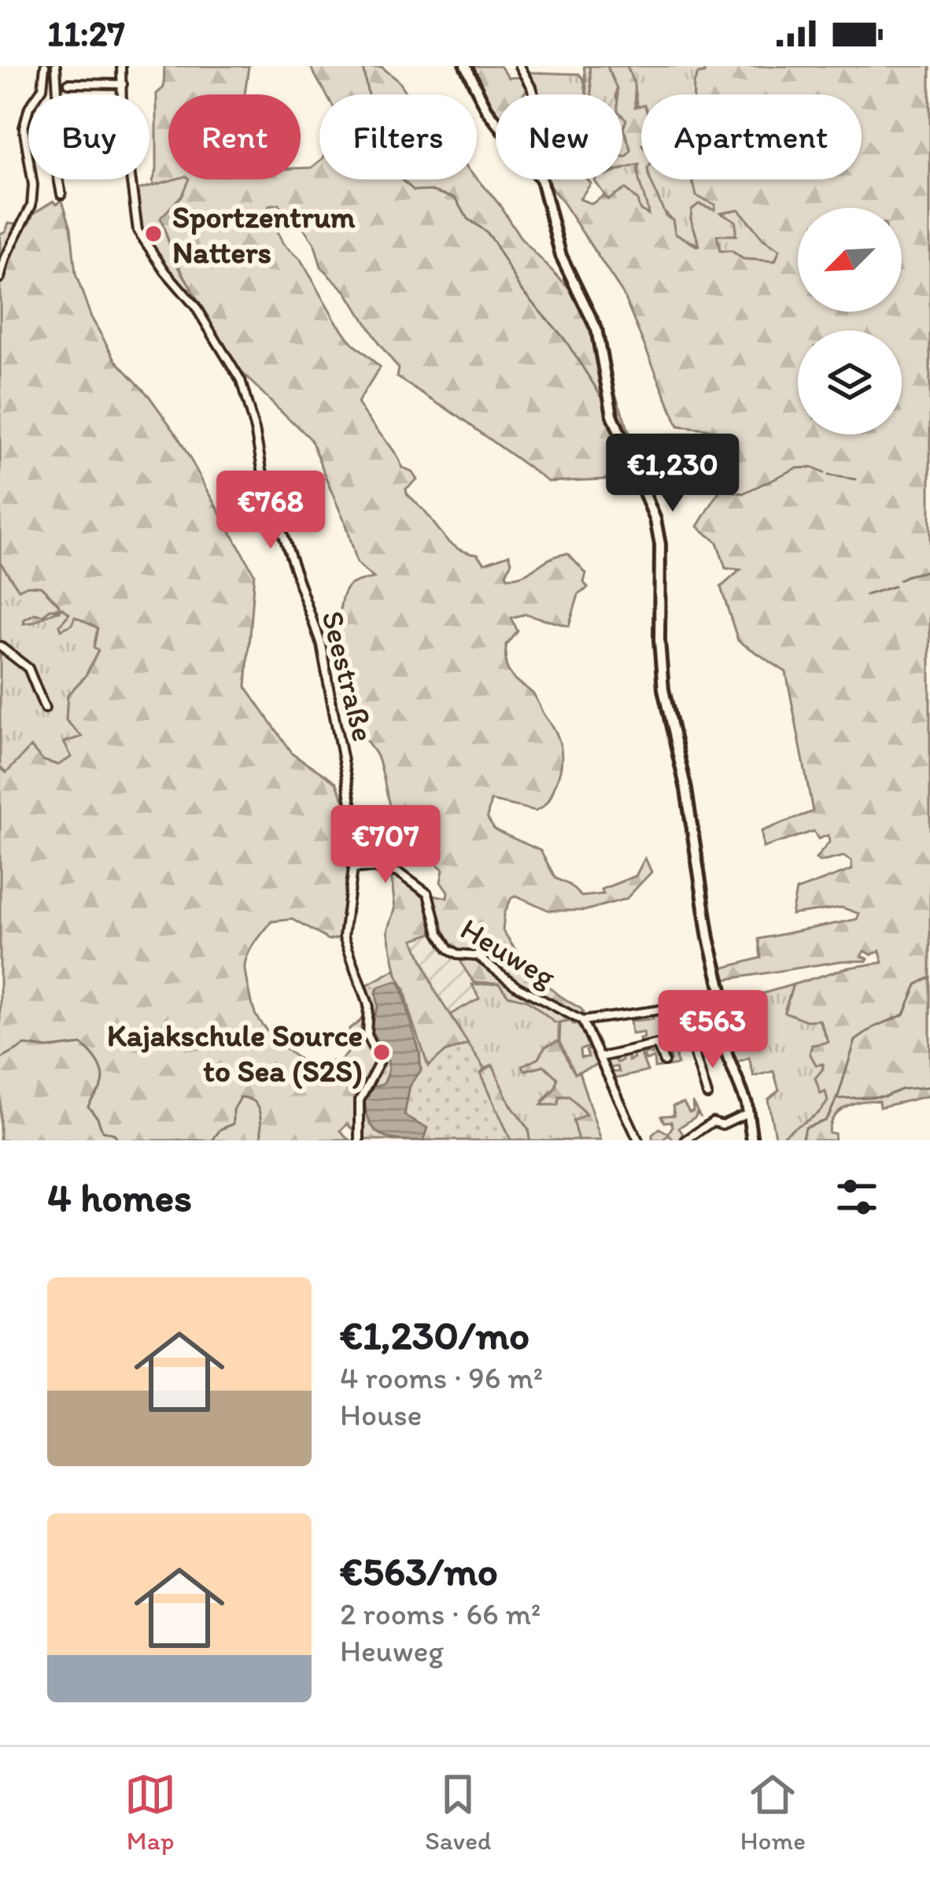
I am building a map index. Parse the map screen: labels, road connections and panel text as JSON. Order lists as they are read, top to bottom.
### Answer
{
  "streets": {
    "street": ["Seestraße", "Heuweg"]
  },
  "crossings": [
    ["Seestraße", "Heuweg"]
  ],
  "places": ["Sportzentrum Natters", "Kajakschule Source to Sea (S2S)"],
  "north": "bottom left",
  "page": {
    "status": "11:27",
    "chip": [
      "Buy",
      "Rent",
      "Filters",
      "New",
      "Apartment"
    ],
    "price": [
      "€1,230",
      "€768",
      "€707",
      "€563"
    ],
    "heading": "4 homes",
    "list": [
      {
        "name": "€1,230/mo",
        "note": "4 rooms · 96 m² · House"
      },
      {
        "name": "€563/mo",
        "note": "2 rooms · 66 m² · Heuweg"
      }
    ],
    "tabs": ["Map", "Saved", "Home"]
  }
}
